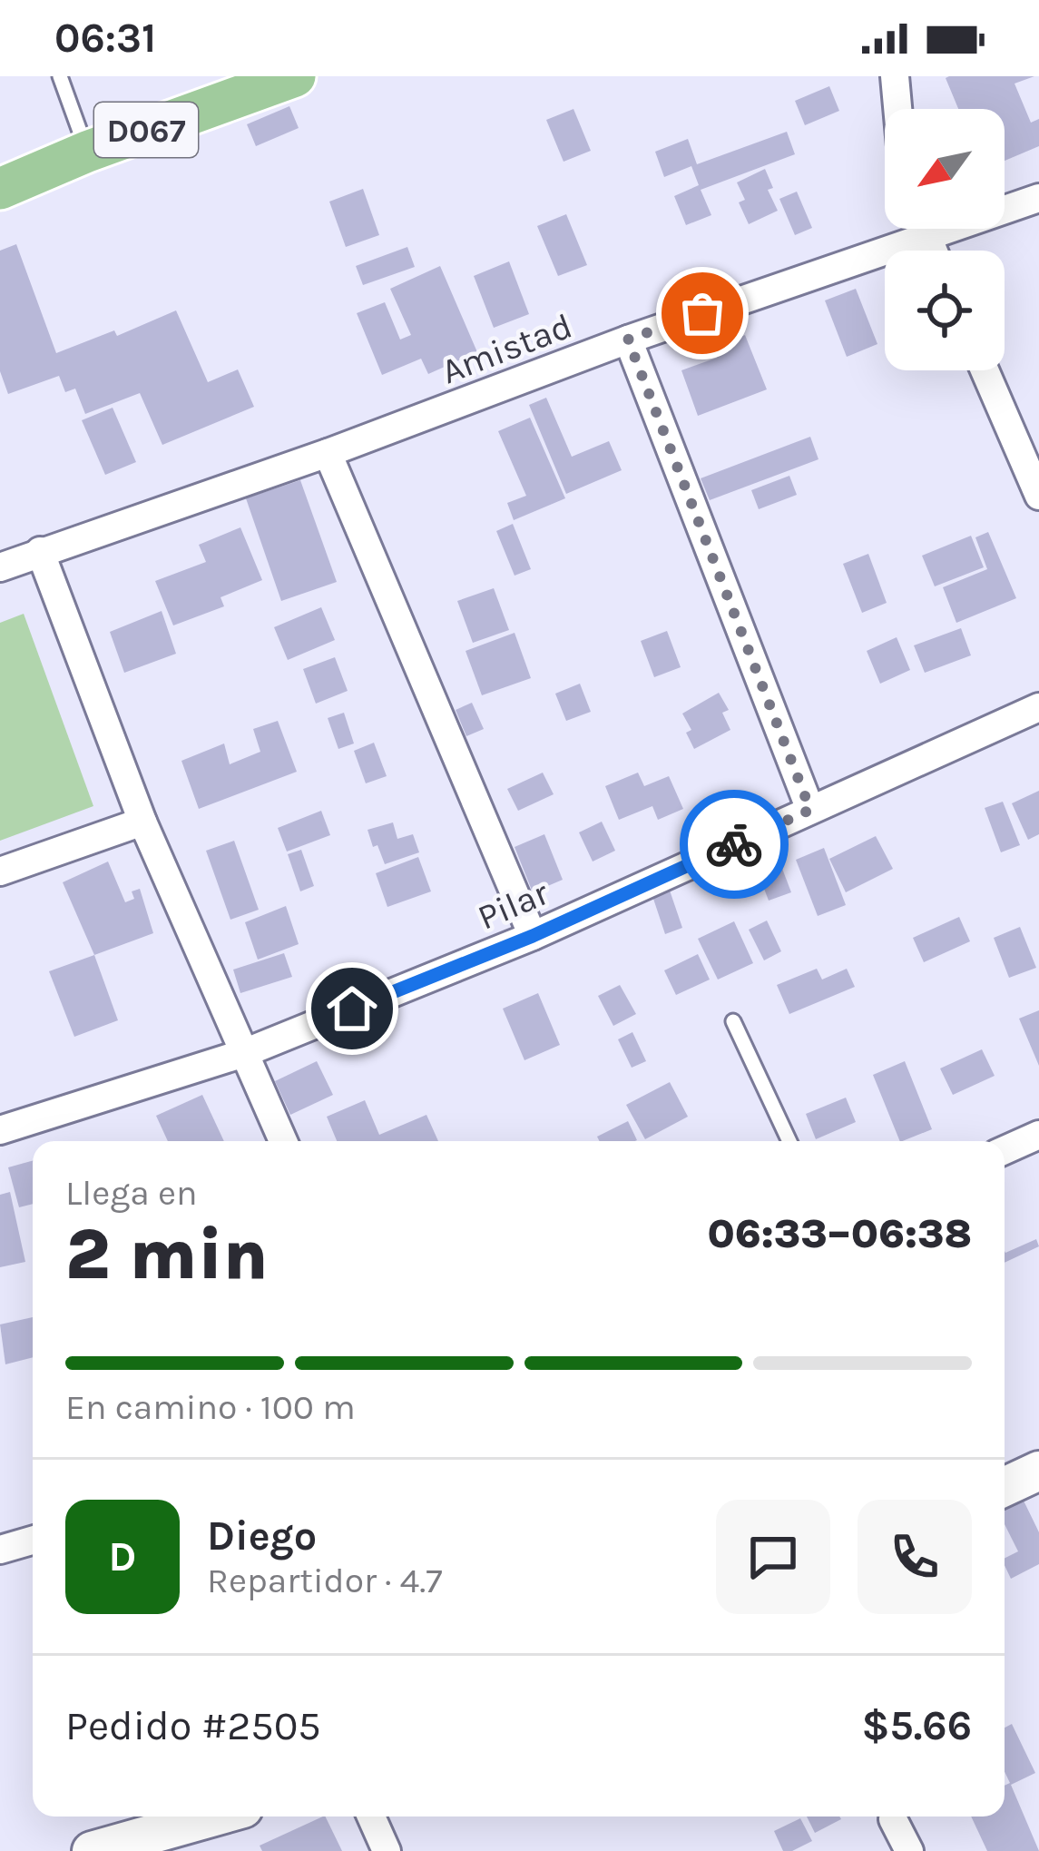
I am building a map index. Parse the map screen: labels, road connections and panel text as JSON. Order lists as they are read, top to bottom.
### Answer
{
  "streets": {
    "main road": ["D067"],
    "street": ["Amistad", "Pilar"]
  },
  "north": "bottom left",
  "page": {
    "status": "06:31",
    "heading": ["2 min", "Llega en", "06:33–06:38"],
    "panel": [
      "Diego",
      "Repartidor · 4.7",
      "Pedido #2505",
      "$5.66"
    ],
    "bar": "En camino · 100 m",
    "round": "D"
  }
}
